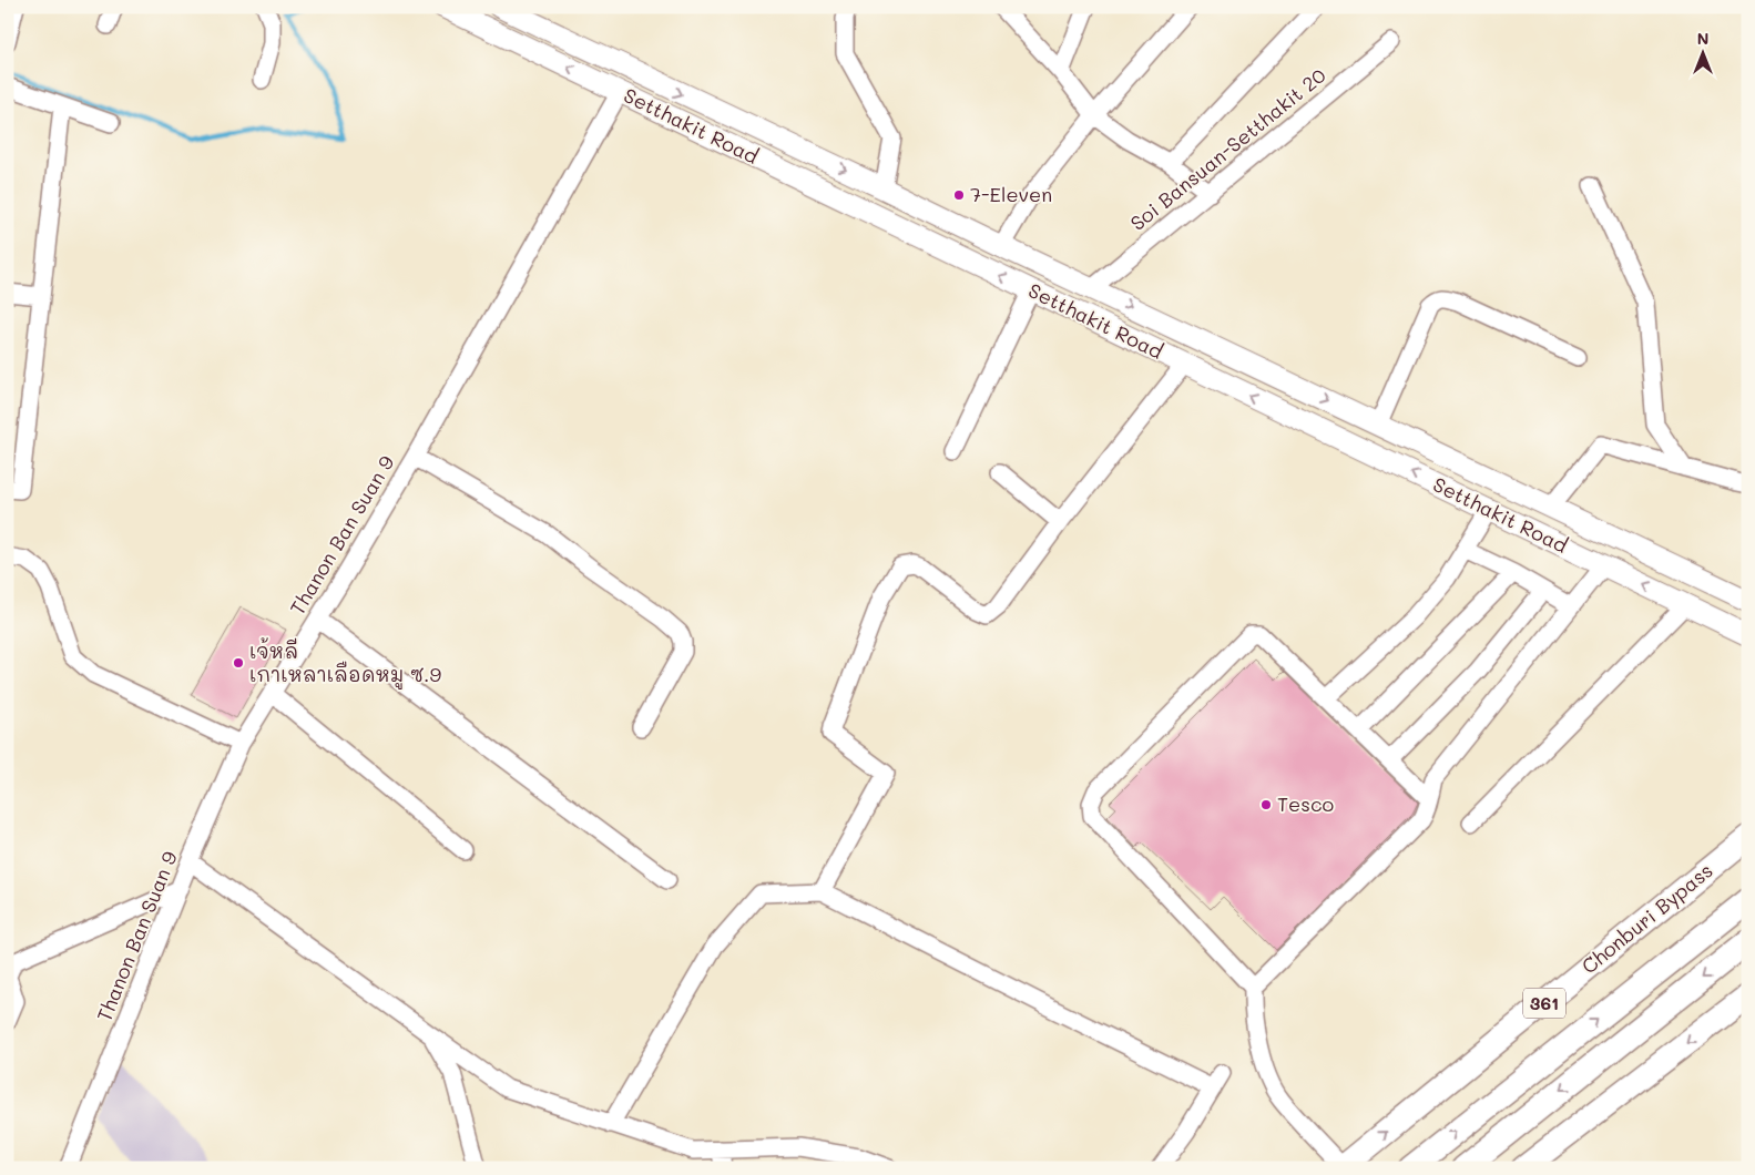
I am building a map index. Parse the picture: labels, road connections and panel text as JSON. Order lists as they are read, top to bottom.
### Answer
{
  "streets": {
    "highway": ["Chonburi Bypass", "361"],
    "main road": ["Setthakit Road"],
    "street": ["Soi Bansuan-Setthakit 20", "Thanon Ban Suan 9"]
  },
  "crossings": [
    ["Setthakit Road", "Soi Bansuan-Setthakit 20"],
    ["Setthakit Road", "Thanon Ban Suan 9"]
  ],
  "places": ["7-Eleven", "เจ้หลี เกาเหลาเลือดหมู ซ.9", "Tesco"],
  "north": "top"
}
